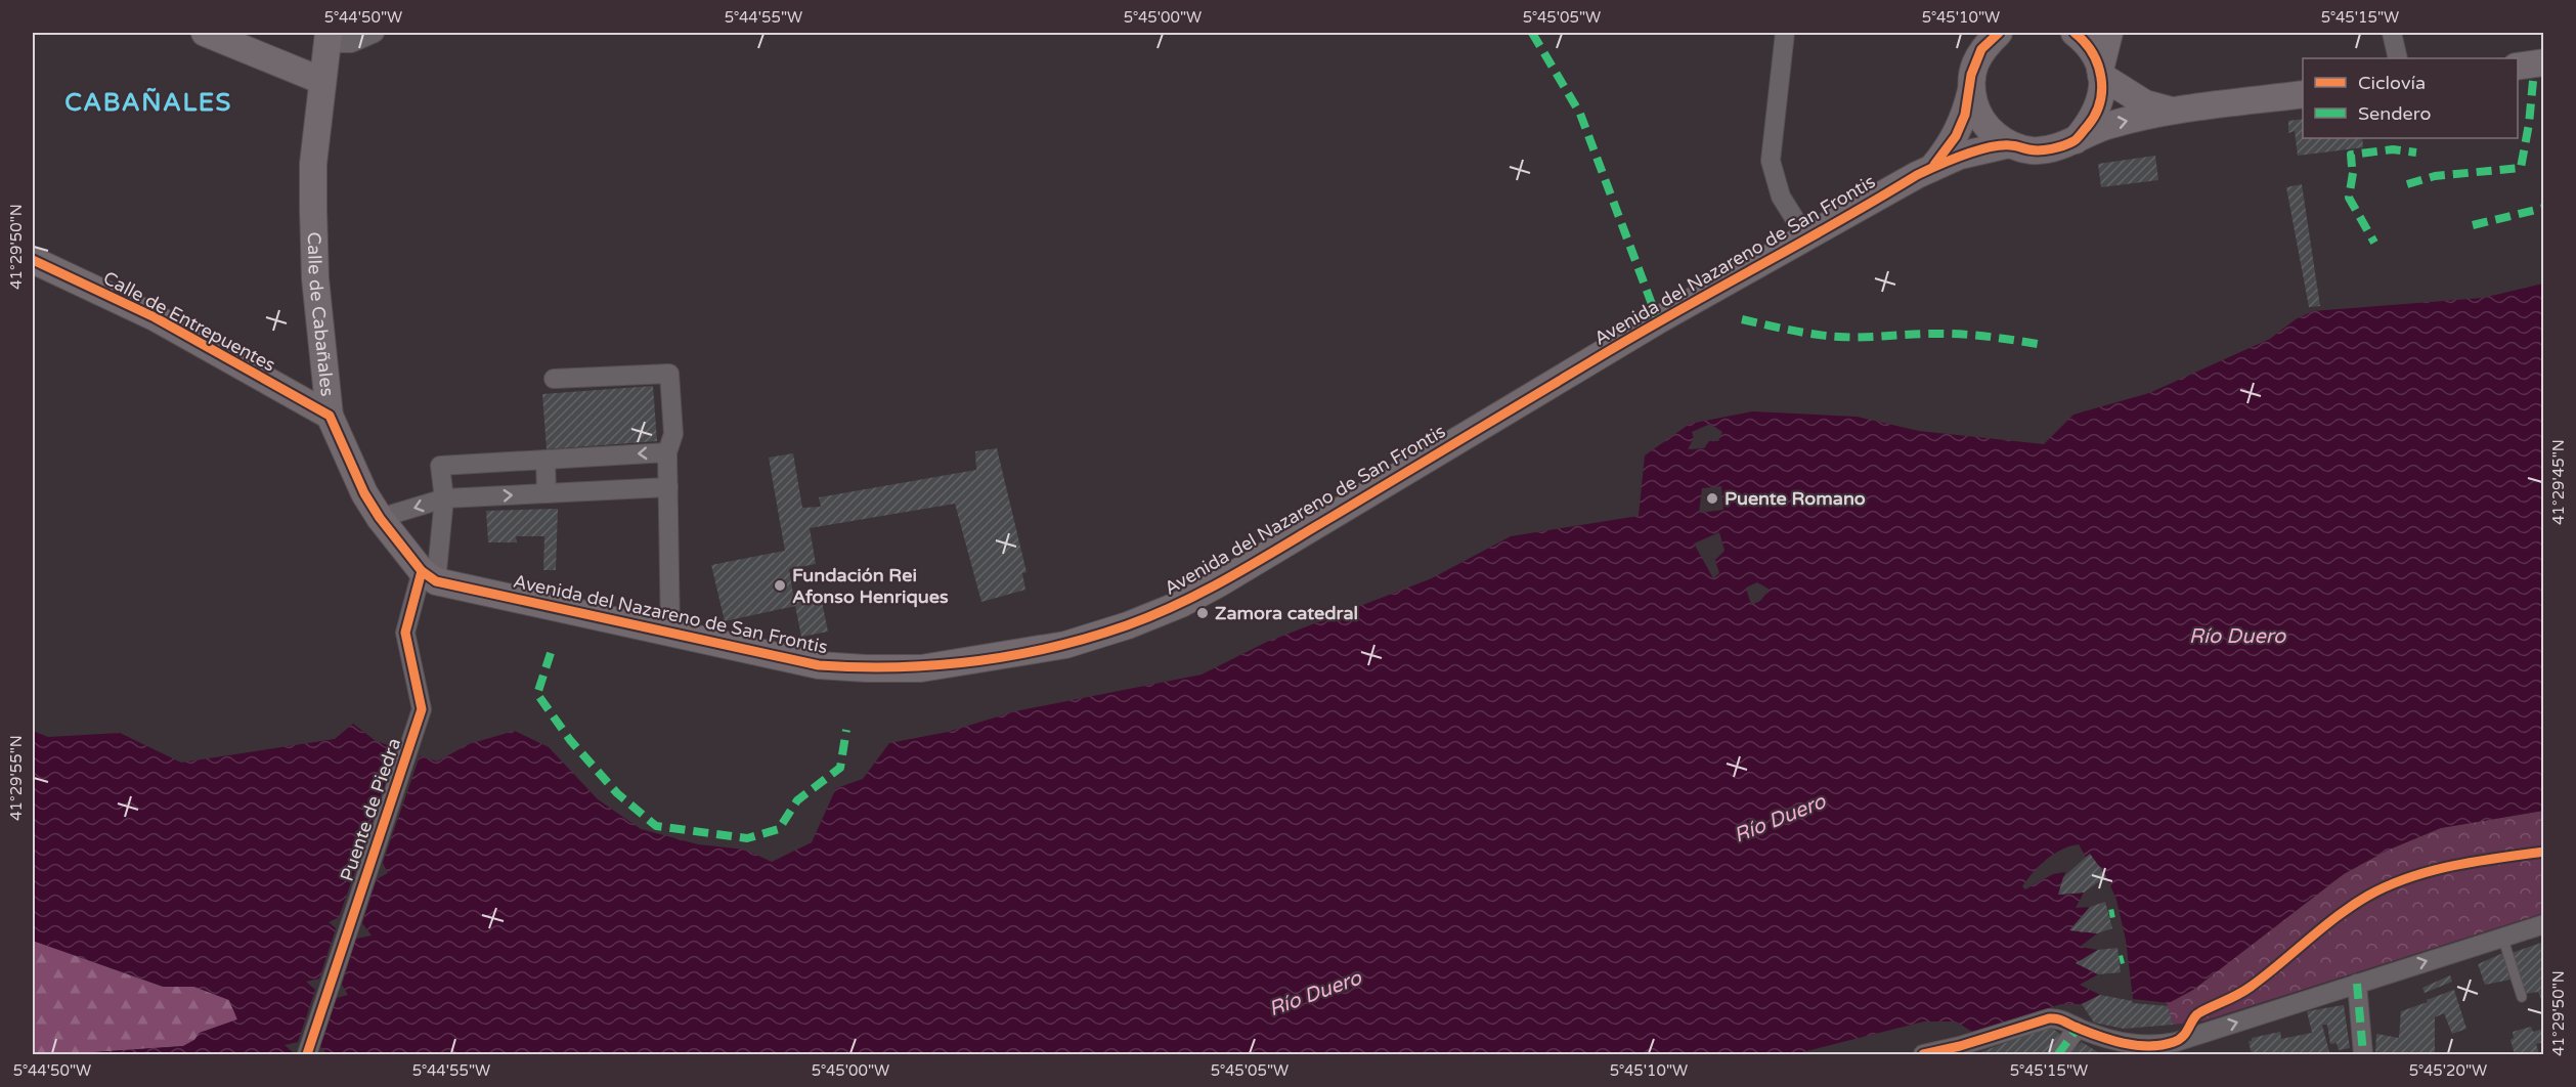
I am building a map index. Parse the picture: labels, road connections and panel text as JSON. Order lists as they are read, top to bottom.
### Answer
{
  "streets": {
    "main road": ["Avenida del Nazareno de San Frontis", "Calle de Cabañales", "Calle de Entrepuentes"],
    "street": ["Puente de Piedra"]
  },
  "crossings": [
    ["Avenida del Nazareno de San Frontis", "Calle de Cabañales"],
    ["Avenida del Nazareno de San Frontis", "Puente de Piedra"],
    ["Calle de Cabañales", "Calle de Entrepuentes"],
    ["Calle de Cabañales", "Puente de Piedra"]
  ],
  "districts": ["CABAÑALES"],
  "water": ["Río Duero"],
  "places": ["Puente Romano", "Fundación Rei Afonso Henriques", "Zamora catedral"],
  "legend": ["Ciclovía", "Sendero"],
  "coordinates": [
    "5°44'50\"W",
    "5°44'55\"W",
    "5°45'00\"W",
    "5°45'05\"W",
    "5°45'10\"W",
    "5°45'15\"W",
    "41°29'50\"N",
    "41°29'45\"N",
    "41°29'55\"N",
    "5°45'20\"W"
  ]
}
